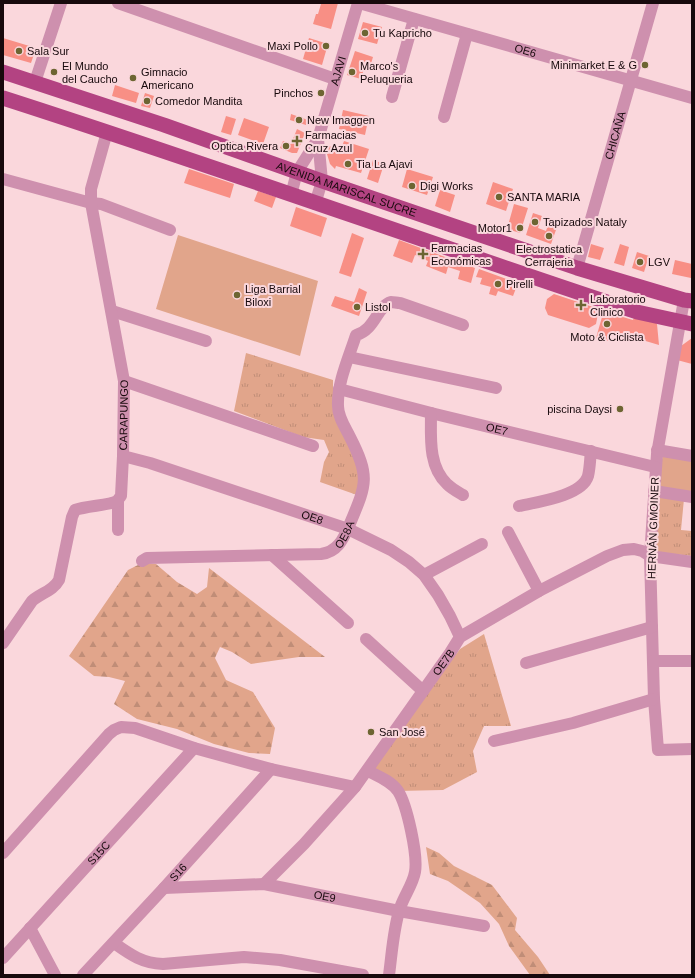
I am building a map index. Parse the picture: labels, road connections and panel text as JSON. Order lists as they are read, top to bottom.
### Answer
{
  "streets": {
    "main road": ["AVENIDA MARISCAL SUCRE"],
    "street": [
      "OE6",
      "AJAVI",
      "CHICAÑA",
      "CARAPUNGO",
      "OE7",
      "OE8",
      "HERNÁN GMOINER",
      "OE8A",
      "OE7B",
      "S15C",
      "S16",
      "OE9"
    ]
  },
  "crossings": [
    ["OE6", "AJAVI"],
    ["OE6", "CHICAÑA"],
    ["AJAVI", "AVENIDA MARISCAL SUCRE"],
    ["CHICAÑA", "AVENIDA MARISCAL SUCRE"],
    ["AVENIDA MARISCAL SUCRE", "HERNÁN GMOINER"],
    ["CARAPUNGO", "OE8"],
    ["OE7", "HERNÁN GMOINER"],
    ["OE7", "OE8A"],
    ["OE8", "OE8A"],
    ["OE8", "OE7B"],
    ["HERNÁN GMOINER", "OE7B"],
    ["OE7B", "OE9"],
    ["S16", "OE9"]
  ],
  "places": {
    "other": [
      "Tu Kapricho",
      "Maxi Pollo",
      "Sala Sur",
      "Minimarket E & G",
      "El Mundo del Caucho",
      "Marco's Peluqueria",
      "Gimnacio Americano",
      "Pinchos",
      "Comedor Mandita",
      "New Imaggen",
      "Optica Rivera",
      "Tia La Ajavi",
      "Digi Works",
      "SANTA MARIA",
      "Tapizados Nataly",
      "Motor1",
      "Electrostatica Cerrajeria",
      "LGV",
      "Pirelli",
      "Liga Barrial Biloxi",
      "Listol",
      "Moto & Ciclista",
      "piscina Daysi",
      "San José"
    ],
    "health": ["Farmacias Cruz Azul", "Farmacias Económicas", "Laboratorio Clinico"]
  }
}
